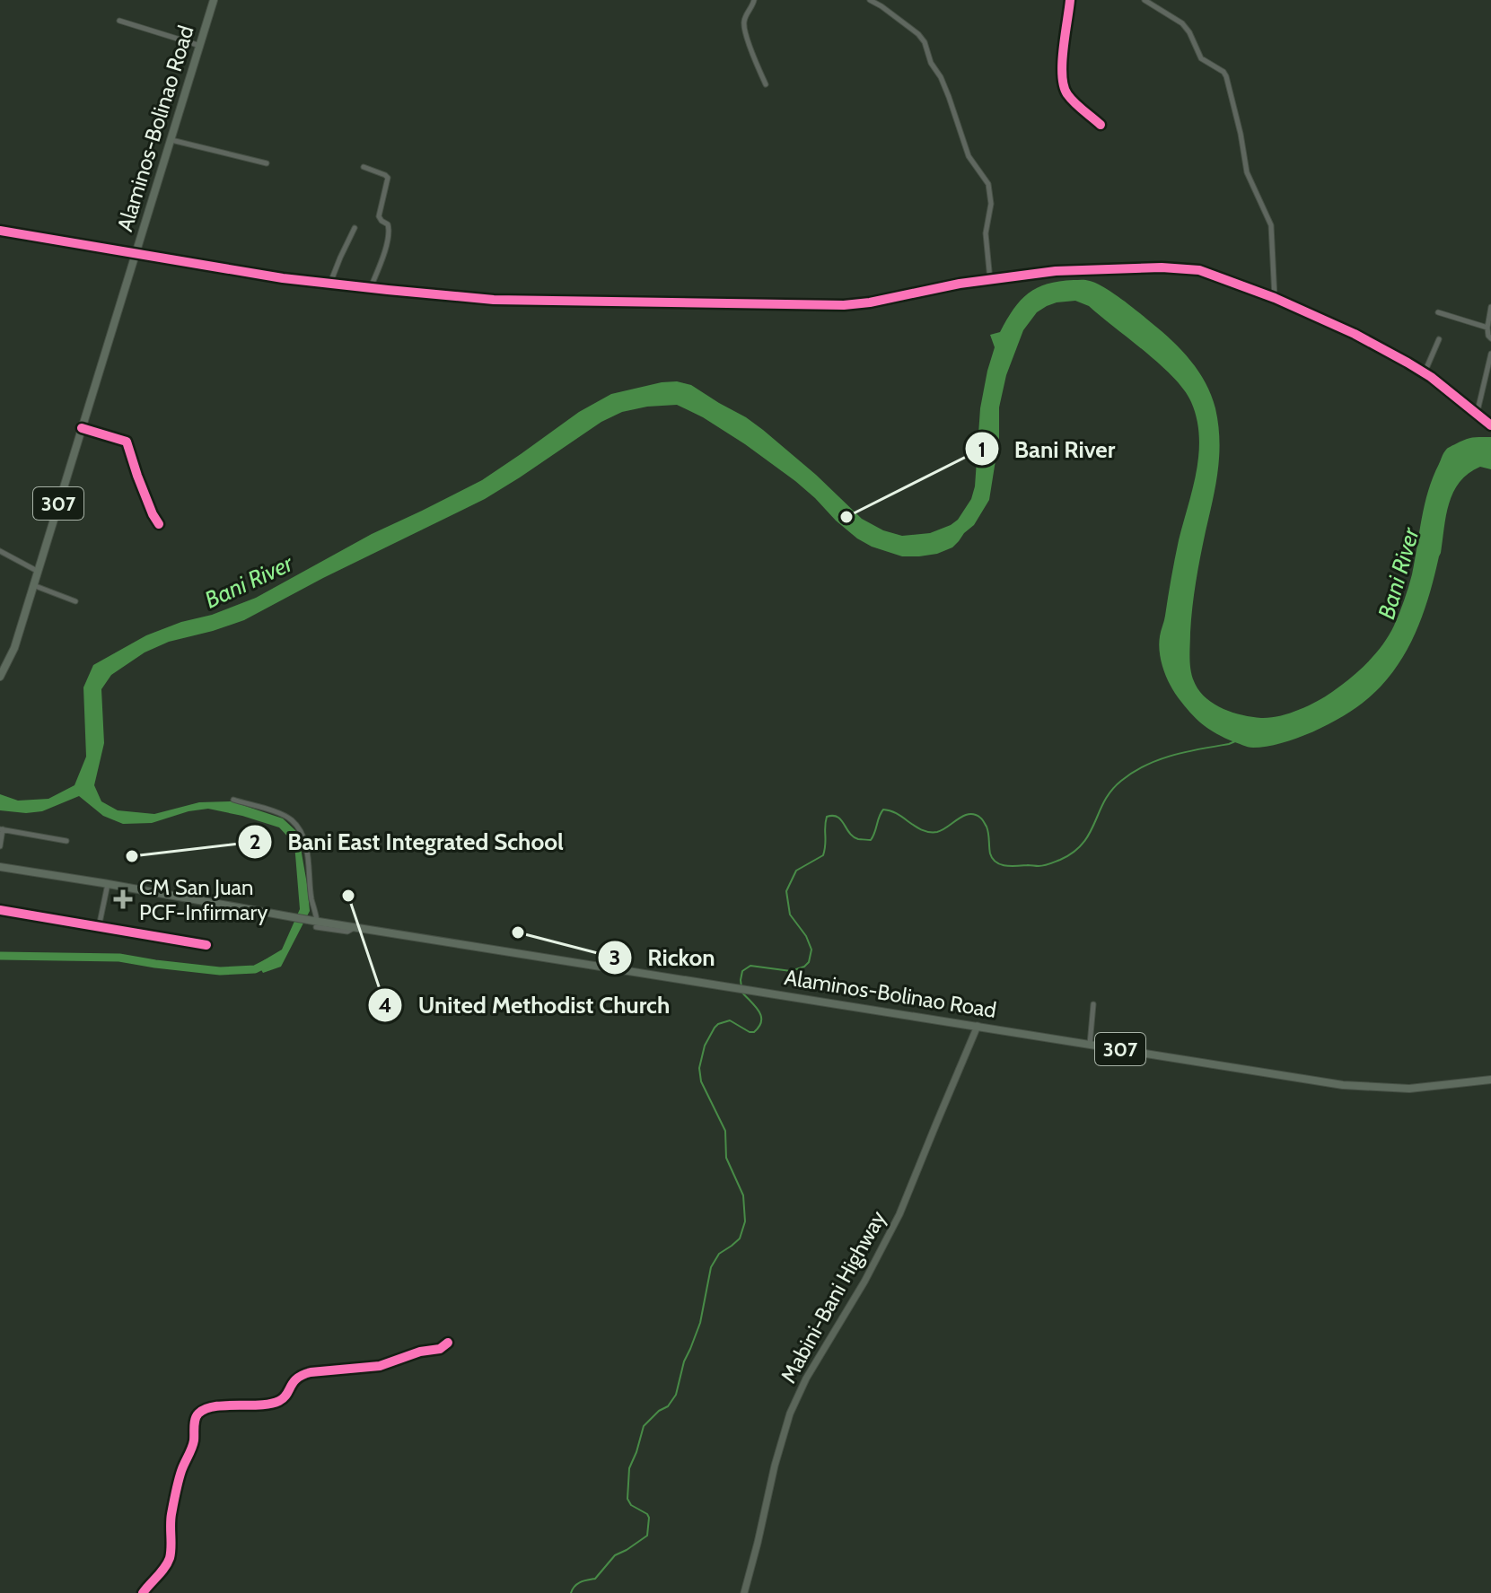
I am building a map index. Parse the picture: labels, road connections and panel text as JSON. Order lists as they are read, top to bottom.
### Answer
{
  "streets": {
    "main road": ["Alaminos-Bolinao Road", "307", "Mabini-Bani Highway"]
  },
  "crossings": [
    ["Alaminos-Bolinao Road", "307"],
    ["Alaminos-Bolinao Road", "Mabini-Bani Highway"]
  ],
  "water": ["Bani River"],
  "places": {
    "other": [
      "Bani River",
      "Bani East Integrated School",
      "United Methodist Church",
      "Rickon"
    ],
    "health": ["CM San Juan PCF-Infirmary"]
  }
}
